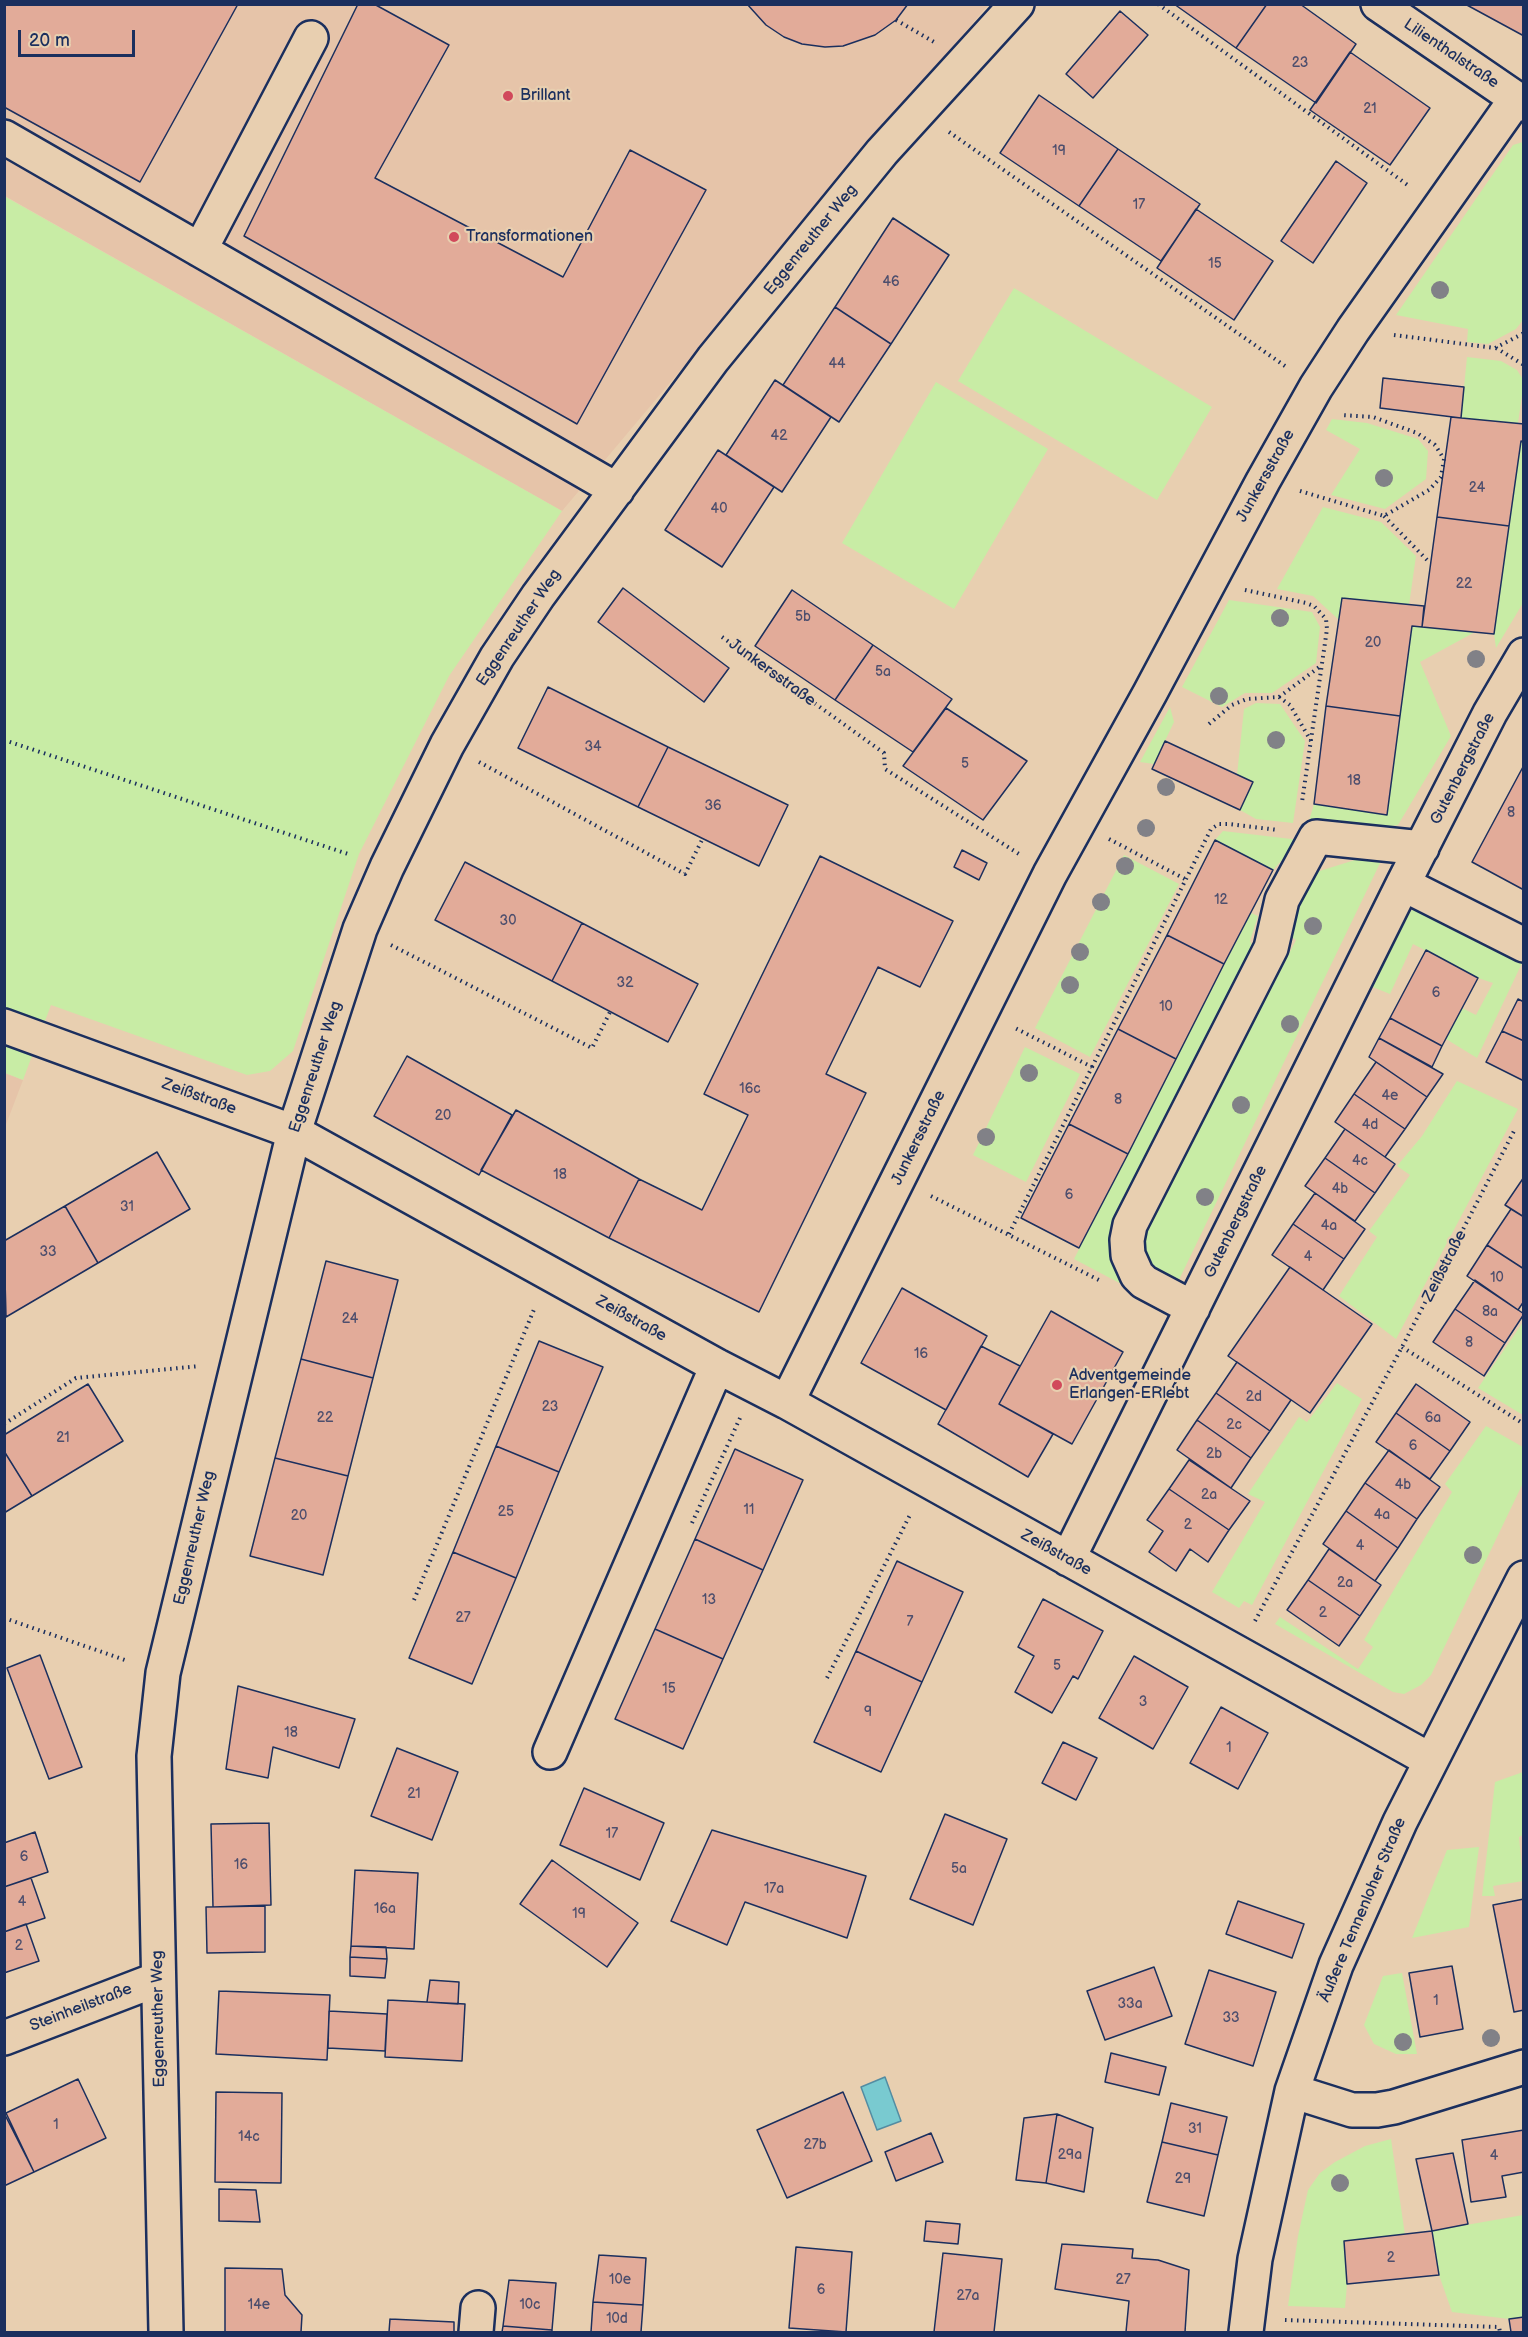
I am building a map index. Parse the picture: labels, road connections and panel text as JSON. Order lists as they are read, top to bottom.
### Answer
{
  "streets": {
    "street": [
      "Lilienthalstraße",
      "Eggenreuther Weg",
      "Junkersstraße",
      "Gutenbergstraße",
      "Zeißstraße",
      "Äußere Tennenloher Straße",
      "Steinheilstraße"
    ]
  },
  "crossings": [
    ["Lilienthalstraße", "Junkersstraße"],
    ["Eggenreuther Weg", "Zeißstraße"],
    ["Eggenreuther Weg", "Steinheilstraße"],
    ["Junkersstraße", "Zeißstraße"],
    ["Gutenbergstraße", "Zeißstraße"],
    ["Zeißstraße", "Äußere Tennenloher Straße"]
  ],
  "places": ["Brillant", "Transformationen", "Adventgemeinde Erlangen-ERlebt"],
  "house_numbers": [
    "23",
    "21",
    "19",
    "17",
    "15",
    "46",
    "44",
    "42",
    "24",
    "40",
    "22",
    "5b",
    "20",
    "5a",
    "34",
    "5",
    "18",
    "36",
    "8",
    "12",
    "30",
    "32",
    "6",
    "10",
    "16c",
    "4e",
    "8",
    "20",
    "4d",
    "4c",
    "18",
    "4b",
    "6",
    "31",
    "4a",
    "33",
    "4",
    "10",
    "8a",
    "24",
    "8",
    "16",
    "2d",
    "23",
    "22",
    "6a",
    "2c",
    "21",
    "6",
    "2b",
    "4b",
    "2a",
    "11",
    "25",
    "4a",
    "20",
    "2",
    "4",
    "2a",
    "13",
    "2",
    "27",
    "7",
    "5",
    "15",
    "3",
    "9",
    "18",
    "1",
    "21",
    "17",
    "6",
    "16",
    "5a",
    "17a",
    "4",
    "16a",
    "19",
    "2",
    "1",
    "33a",
    "33",
    "1",
    "31",
    "14c",
    "27b",
    "29a",
    "4",
    "29",
    "2",
    "10e",
    "27",
    "6",
    "27a",
    "14e",
    "10c",
    "10d"
  ],
  "scale_bar": "20 m"
}
